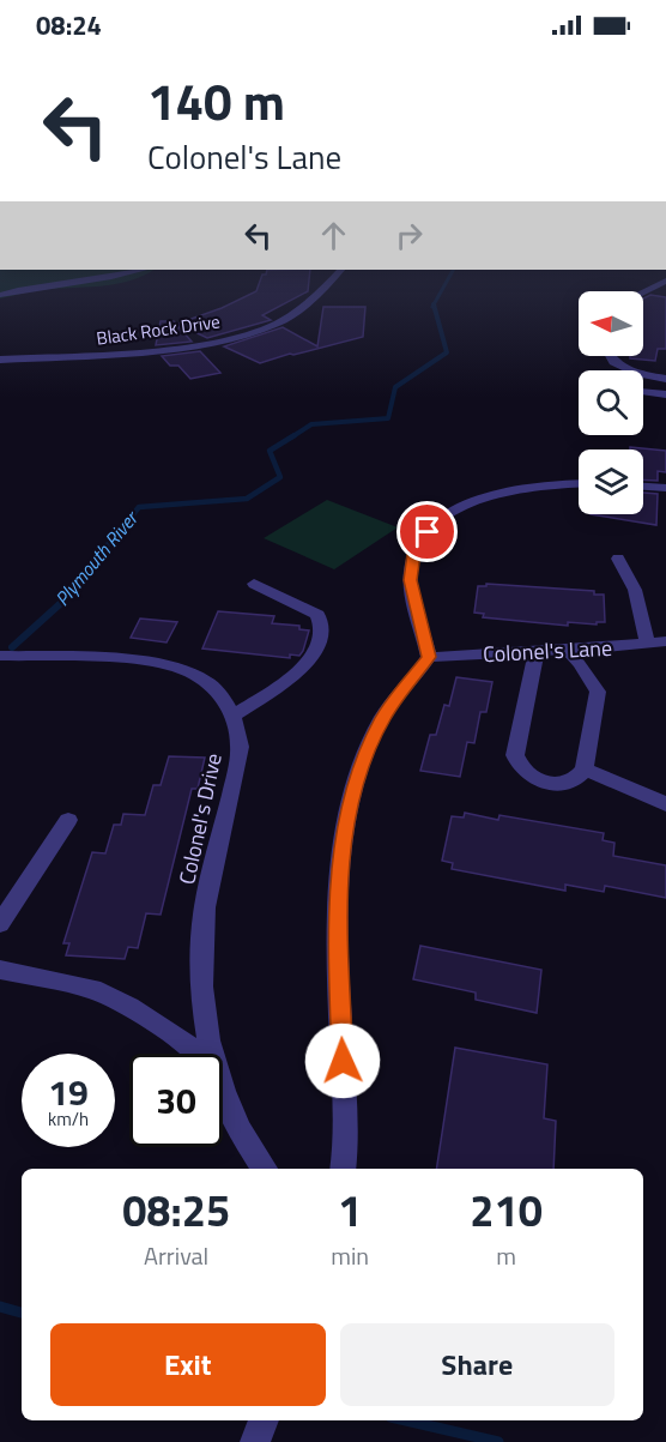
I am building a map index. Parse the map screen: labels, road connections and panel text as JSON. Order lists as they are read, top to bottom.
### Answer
{
  "streets": {
    "street": ["Black Rock Drive", "Colonel's Lane", "Colonel's Drive"]
  },
  "water": ["Plymouth River"],
  "north": "left",
  "page": {
    "status": "08:24",
    "turn": ["140 m", "Colonel's Lane"],
    "speed": "19 km/h",
    "limit": "30",
    "eta": [
      "08:25",
      "Arrival",
      "1",
      "min",
      "210",
      "m"
    ],
    "buttons": ["Exit", "Share"]
  }
}
